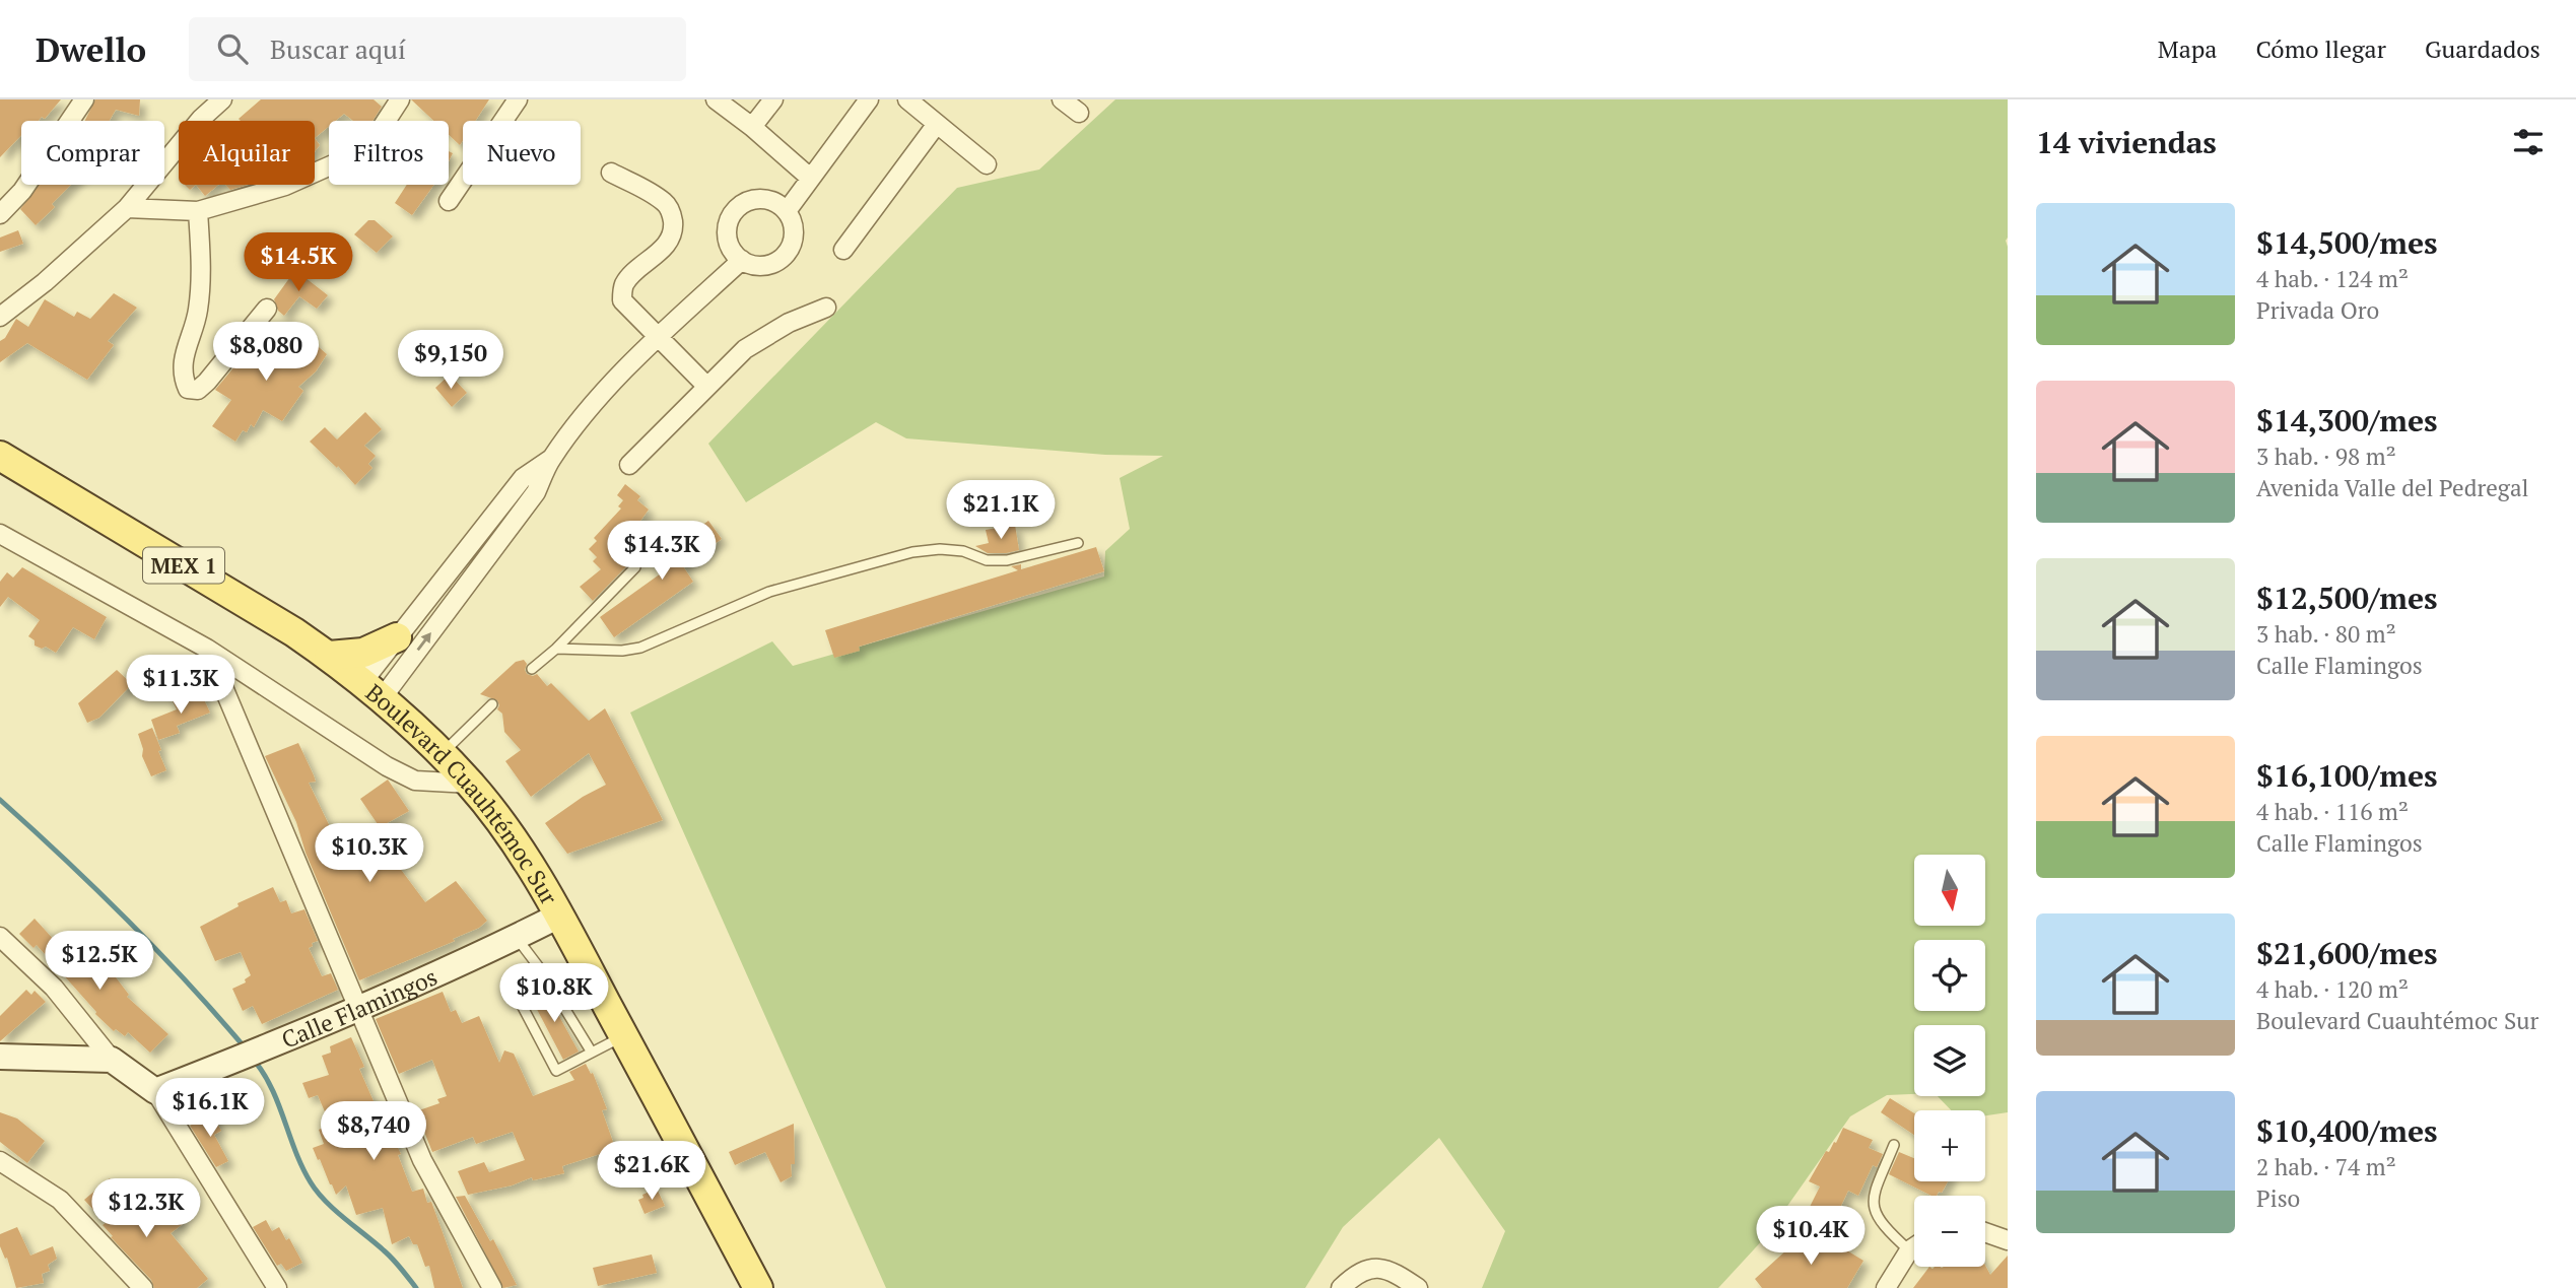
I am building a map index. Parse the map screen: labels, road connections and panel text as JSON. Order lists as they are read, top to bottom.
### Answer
{
  "streets": {
    "main road": ["MEX 1", "Boulevard Cuauhtémoc Sur"],
    "street": ["Calle Flamingos"]
  },
  "crossings": [
    ["Boulevard Cuauhtémoc Sur", "Calle Flamingos"]
  ],
  "north": "bottom",
  "page": {
    "header": "Dwello",
    "search": "Buscar aquí",
    "nav": ["Mapa", "Cómo llegar", "Guardados"],
    "heading": "14 viviendas",
    "chip": [
      "Comprar",
      "Alquilar",
      "Filtros",
      "Nuevo"
    ],
    "list": [
      {
        "name": "$14,500/mes",
        "note": "4 hab. · 124 m² · Privada Oro"
      },
      {
        "name": "$14,300/mes",
        "note": "3 hab. · 98 m² · Avenida Valle del Pedregal"
      },
      {
        "name": "$12,500/mes",
        "note": "3 hab. · 80 m² · Calle Flamingos"
      },
      {
        "name": "$16,100/mes",
        "note": "4 hab. · 116 m² · Calle Flamingos"
      },
      {
        "name": "$21,600/mes",
        "note": "4 hab. · 120 m² · Boulevard Cuauhtémoc Sur"
      },
      {
        "name": "$10,400/mes",
        "note": "2 hab. · 74 m² · Piso"
      }
    ],
    "price": [
      "$14.5K",
      "$8,080",
      "$9,150",
      "$21.1K",
      "$14.3K",
      "$11.3K",
      "$10.3K",
      "$12.5K",
      "$10.8K",
      "$16.1K",
      "$8,740",
      "$21.6K",
      "$12.3K",
      "$10.4K"
    ],
    "map_buttons": ["+", "−"]
  }
}
